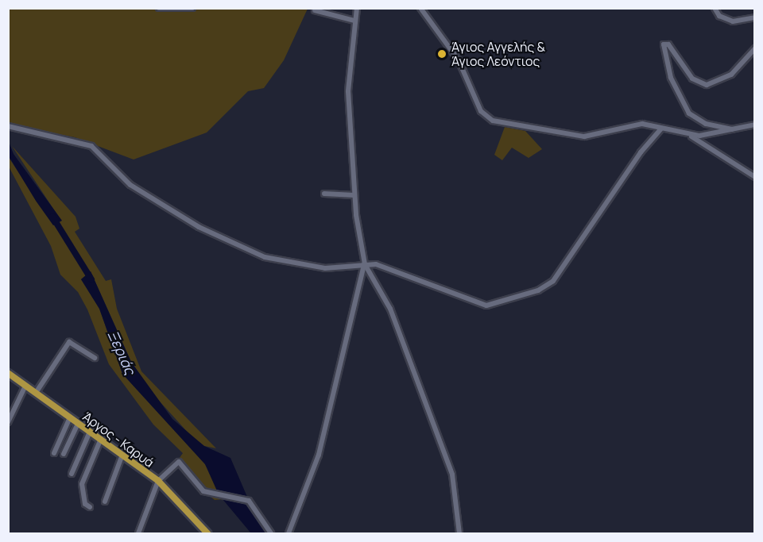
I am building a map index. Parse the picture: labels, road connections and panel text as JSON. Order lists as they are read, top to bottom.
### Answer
{
  "streets": {
    "main road": ["Άργος - Καρυά"]
  },
  "water": ["Ξεριάς"],
  "places": ["Άγιος Αγγελής & Άγιος Λεόντιος"]
}
